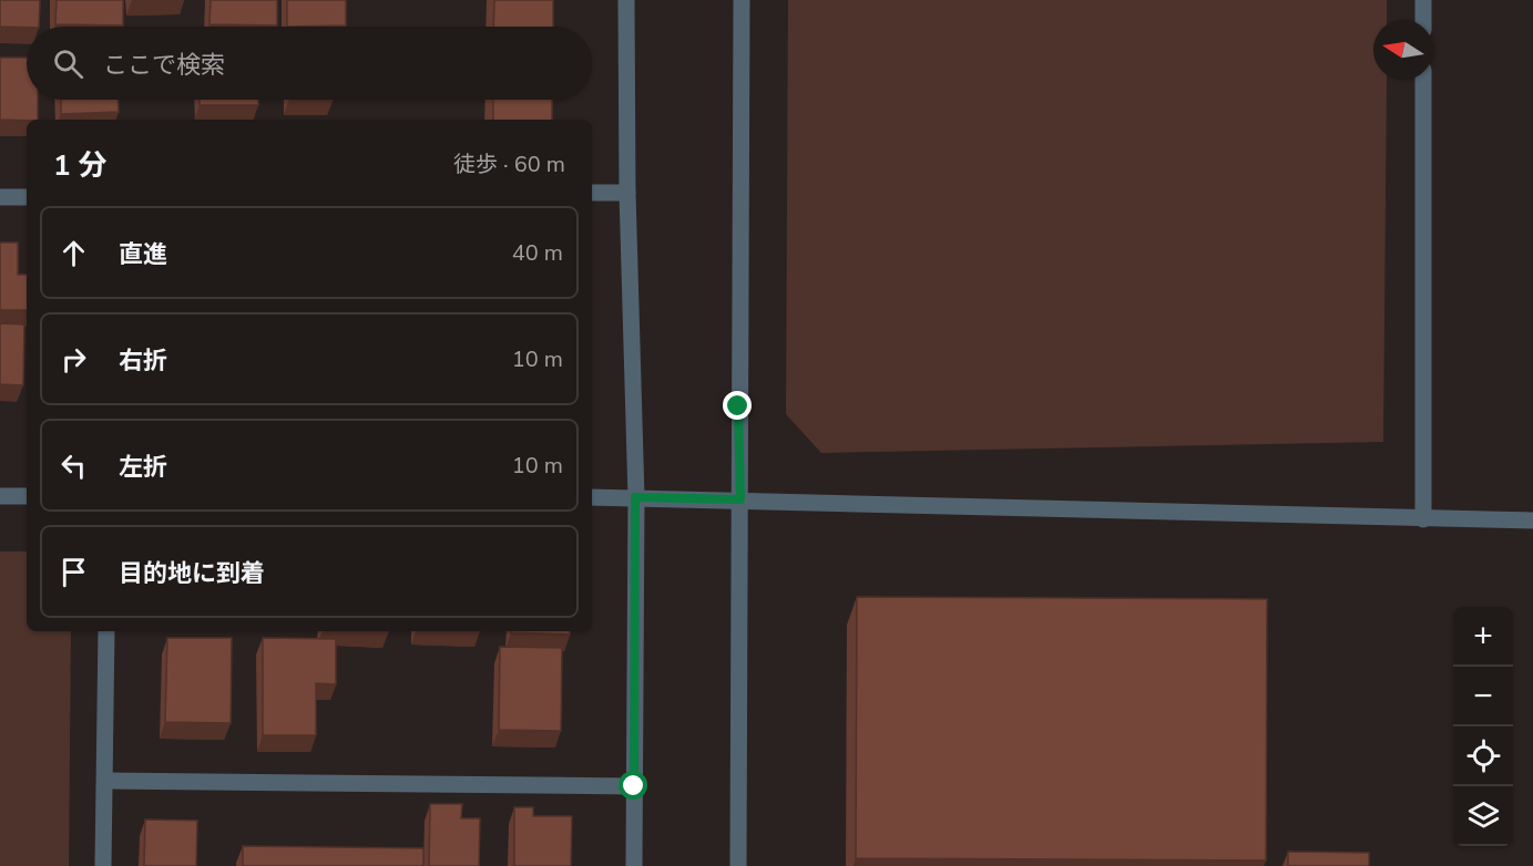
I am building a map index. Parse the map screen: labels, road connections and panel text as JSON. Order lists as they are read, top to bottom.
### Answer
{
  "north": "left",
  "page": {
    "search": "ここで検索",
    "heading": ["1 分", "徒歩 · 60 m"],
    "list": [
      ["直進", "40 m"],
      ["右折", "10 m"],
      ["左折", "10 m"],
      "目的地に到着"
    ],
    "map_buttons": ["+", "−"]
  }
}
